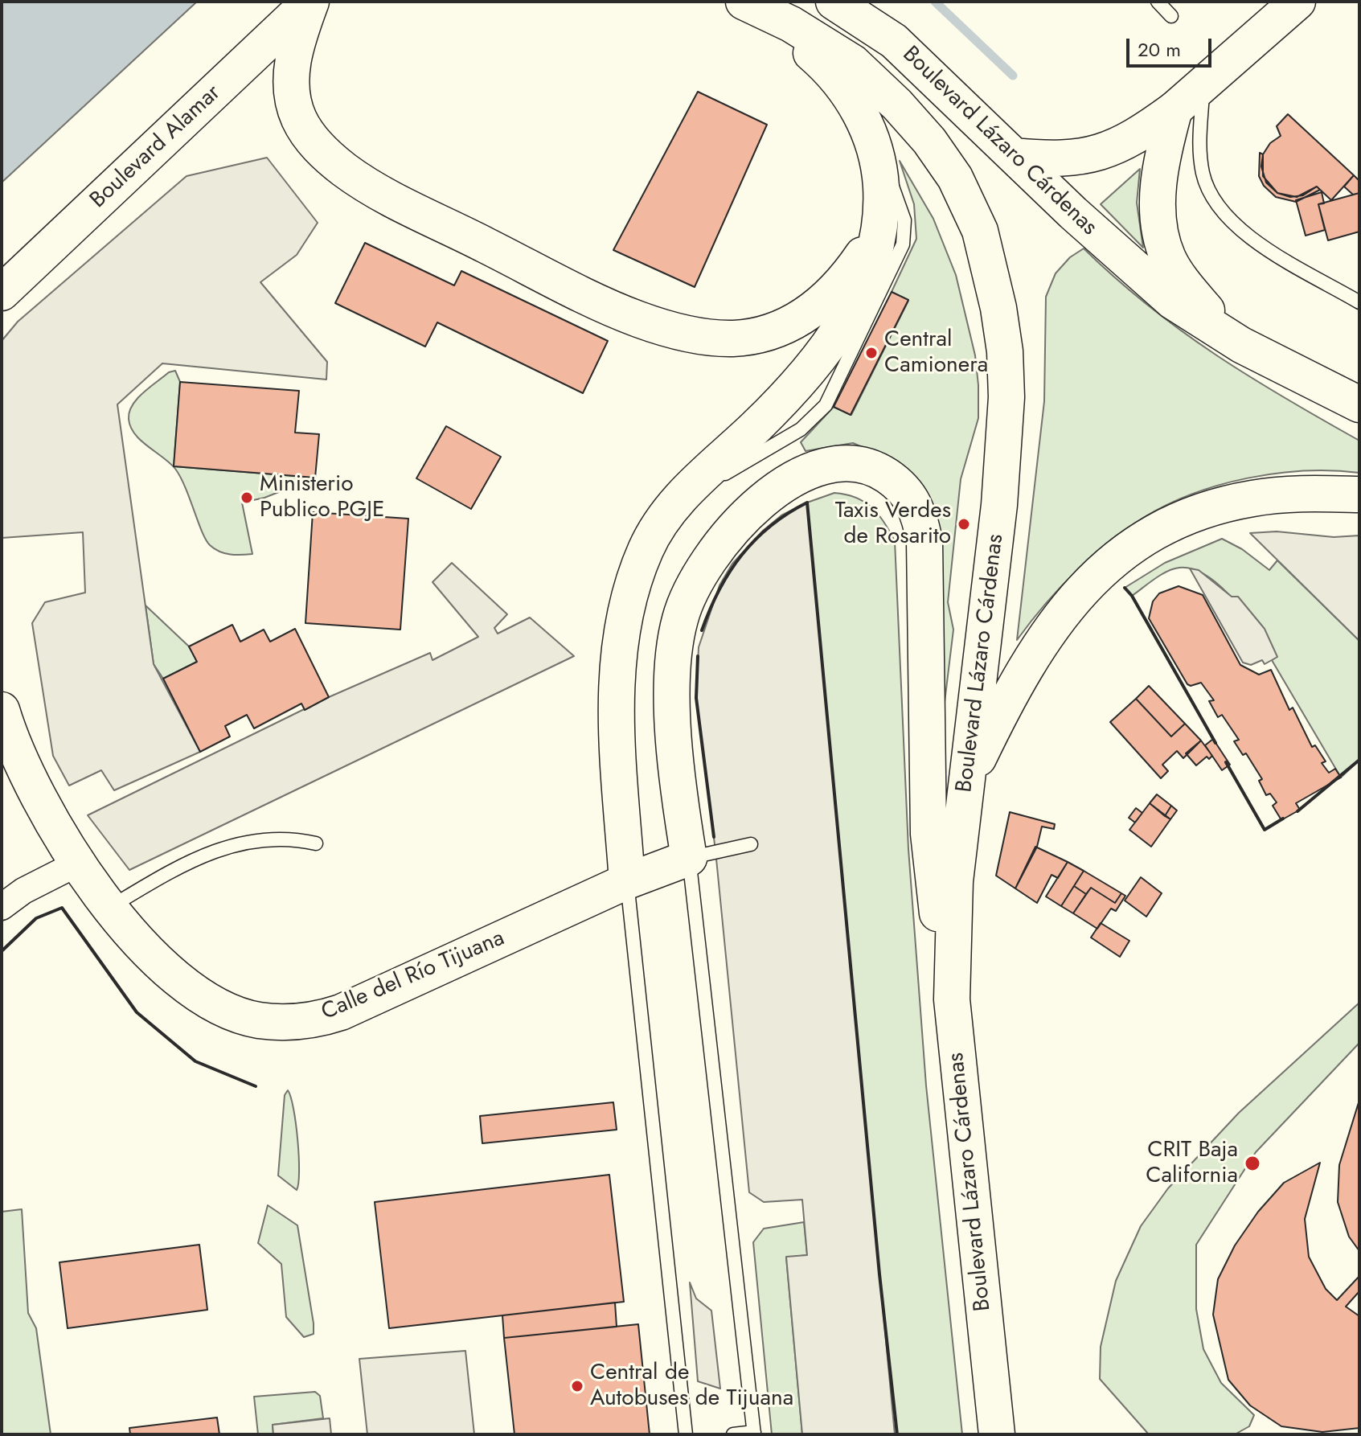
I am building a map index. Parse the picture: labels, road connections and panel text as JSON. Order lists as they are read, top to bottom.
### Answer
{
  "streets": {
    "main road": ["Boulevard Lázaro Cárdenas", "Boulevard Alamar", "Calle del Río Tijuana"]
  },
  "places": [
    "Central Camionera",
    "Ministerio Publico PGJE",
    "Taxis Verdes de Rosarito",
    "CRIT Baja California",
    "Central de Autobuses de Tijuana"
  ],
  "scale_bar": "20 m"
}
